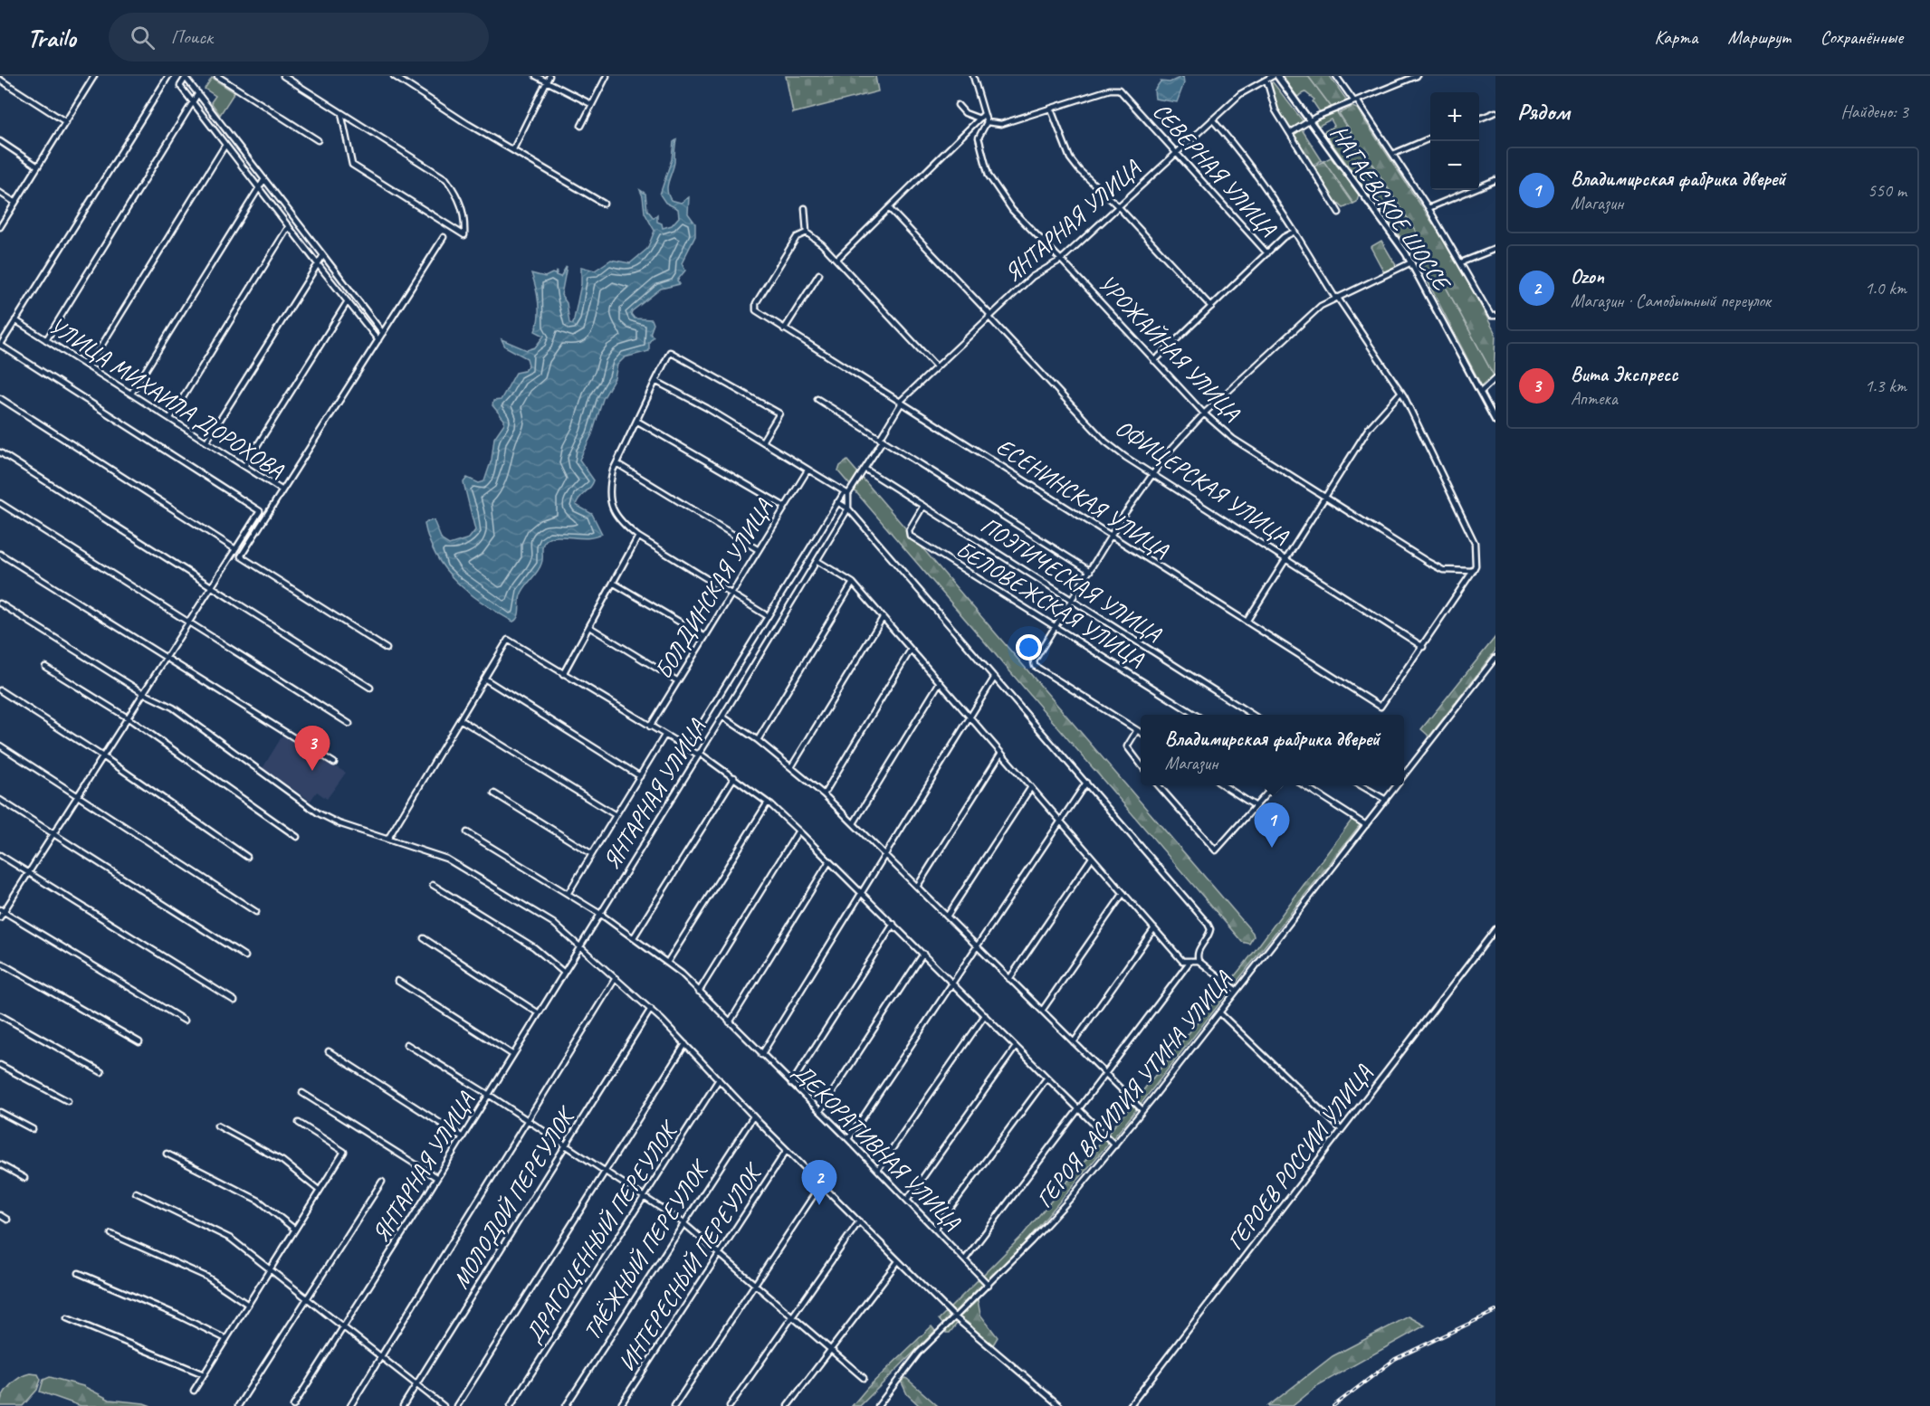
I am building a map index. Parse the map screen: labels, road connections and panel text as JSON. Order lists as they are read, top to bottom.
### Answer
{
  "streets": {
    "street": [
      "СЕВЕРНАЯ УЛИЦА",
      "НАГАЕВСКОЕ ШОССЕ",
      "ЯНТАРНАЯ УЛИЦА",
      "УРОЖАЙНАЯ УЛИЦА",
      "УЛИЦА МИХАИЛА ДОРОХОВА",
      "ОФИЦЕРСКАЯ УЛИЦА",
      "ЕСЕНИНСКАЯ УЛИЦА",
      "ПОЭТИЧЕСКАЯ УЛИЦА",
      "БОЛДИНСКАЯ УЛИЦА",
      "БЕЛОВЕЖСКАЯ УЛИЦА",
      "ГЕРОЯ ВАСИЛИЯ УТИНА УЛИЦА",
      "ДЕКОРАТИВНАЯ УЛИЦА",
      "ГЕРОЕВ РОССИИ УЛИЦА",
      "МОЛОДОЙ ПЕРЕУЛОК",
      "ДРАГОЦЕННЫЙ ПЕРЕУЛОК",
      "ТАЁЖНЫЙ ПЕРЕУЛОК",
      "ИНТЕРЕСНЫЙ ПЕРЕУЛОК"
    ]
  },
  "crossings": [
    ["СЕВЕРНАЯ УЛИЦА", "ЯНТАРНАЯ УЛИЦА"],
    ["СЕВЕРНАЯ УЛИЦА", "УРОЖАЙНАЯ УЛИЦА"],
    ["ЯНТАРНАЯ УЛИЦА", "УРОЖАЙНАЯ УЛИЦА"],
    ["ЯНТАРНАЯ УЛИЦА", "ОФИЦЕРСКАЯ УЛИЦА"],
    ["ЯНТАРНАЯ УЛИЦА", "ЕСЕНИНСКАЯ УЛИЦА"],
    ["ЯНТАРНАЯ УЛИЦА", "ПОЭТИЧЕСКАЯ УЛИЦА"],
    ["ЯНТАРНАЯ УЛИЦА", "ДЕКОРАТИВНАЯ УЛИЦА"],
    ["ОФИЦЕРСКАЯ УЛИЦА", "ЕСЕНИНСКАЯ УЛИЦА"],
    ["ПОЭТИЧЕСКАЯ УЛИЦА", "БЕЛОВЕЖСКАЯ УЛИЦА"]
  ],
  "page": {
    "header": "Trailo",
    "search": "Поиск",
    "nav": ["Карта", "Маршрут", "Сохранённые"],
    "heading": ["Рядом", "Найдено: 3"],
    "map_buttons": ["+", "−"],
    "list": [
      {
        "mark": "1",
        "name": "Владимирская фабрика дверей",
        "note": "Магазин",
        "value": "550 m"
      },
      {
        "mark": "2",
        "name": "Ozon",
        "note": "Магазин · Самобытный переулок",
        "value": "1.0 km"
      },
      {
        "mark": "3",
        "name": "Вита Экспресс",
        "note": "Аптека",
        "value": "1.3 km"
      }
    ],
    "popup": ["Владимирская фабрика дверей", "Магазин"],
    "pins": ["3", "1", "2"]
  }
}
